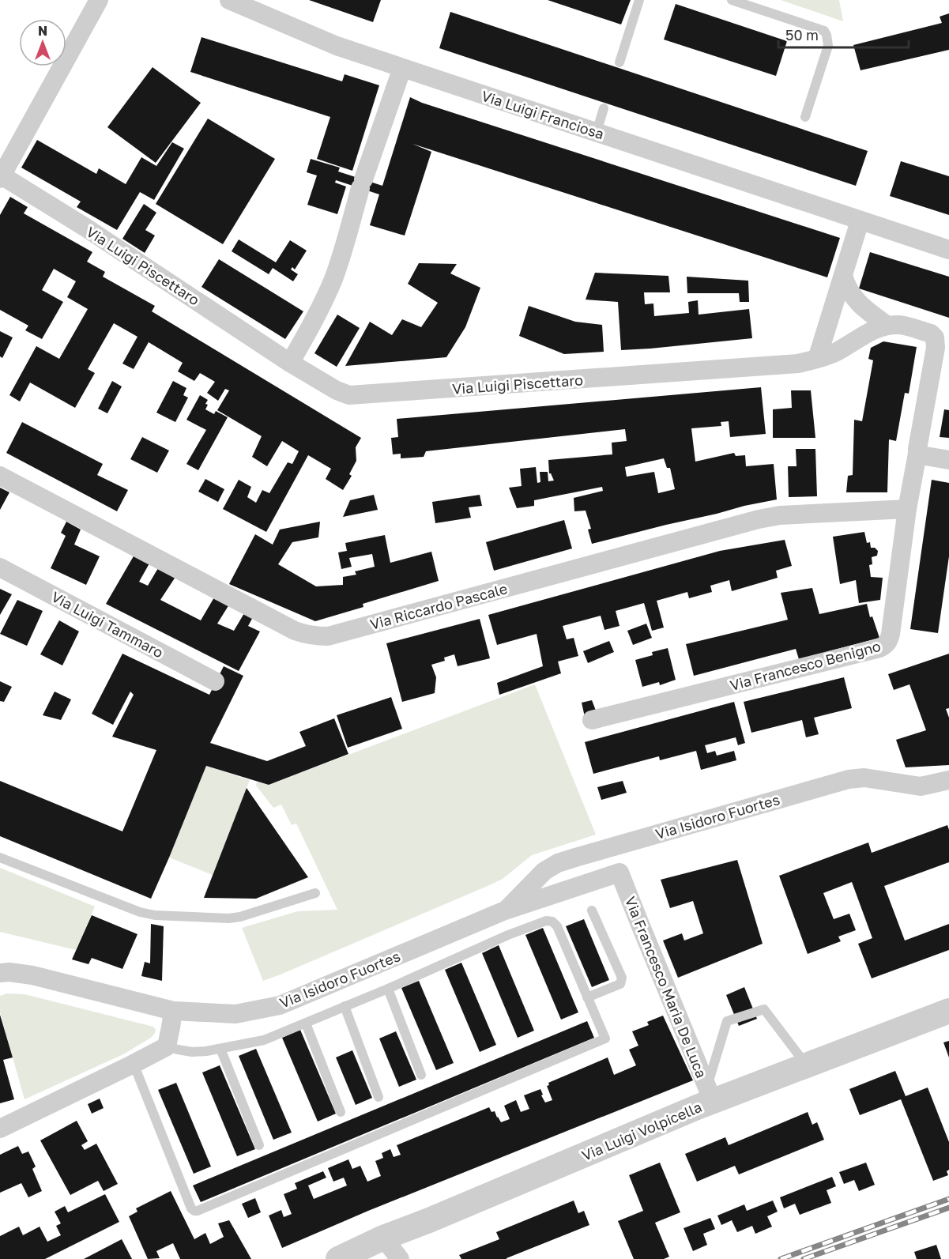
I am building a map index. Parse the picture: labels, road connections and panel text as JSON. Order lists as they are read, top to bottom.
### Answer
{
  "streets": {
    "street": [
      "Via Luigi Franciosa",
      "Via Luigi Piscettaro",
      "Via Riccardo Pascale",
      "Via Luigi Tammaro",
      "Via Francesco Benigno",
      "Via Isidoro Fuortes",
      "Via Francesco Maria De Luca",
      "Via Luigi Volpicella"
    ]
  },
  "crossings": [
    ["Via Luigi Piscettaro", "Via Francesco Benigno"],
    ["Via Riccardo Pascale", "Via Francesco Benigno"],
    ["Via Isidoro Fuortes", "Via Francesco Maria De Luca"],
    ["Via Francesco Maria De Luca", "Via Luigi Volpicella"]
  ],
  "scale_bar": "50 m",
  "north": "top"
}
